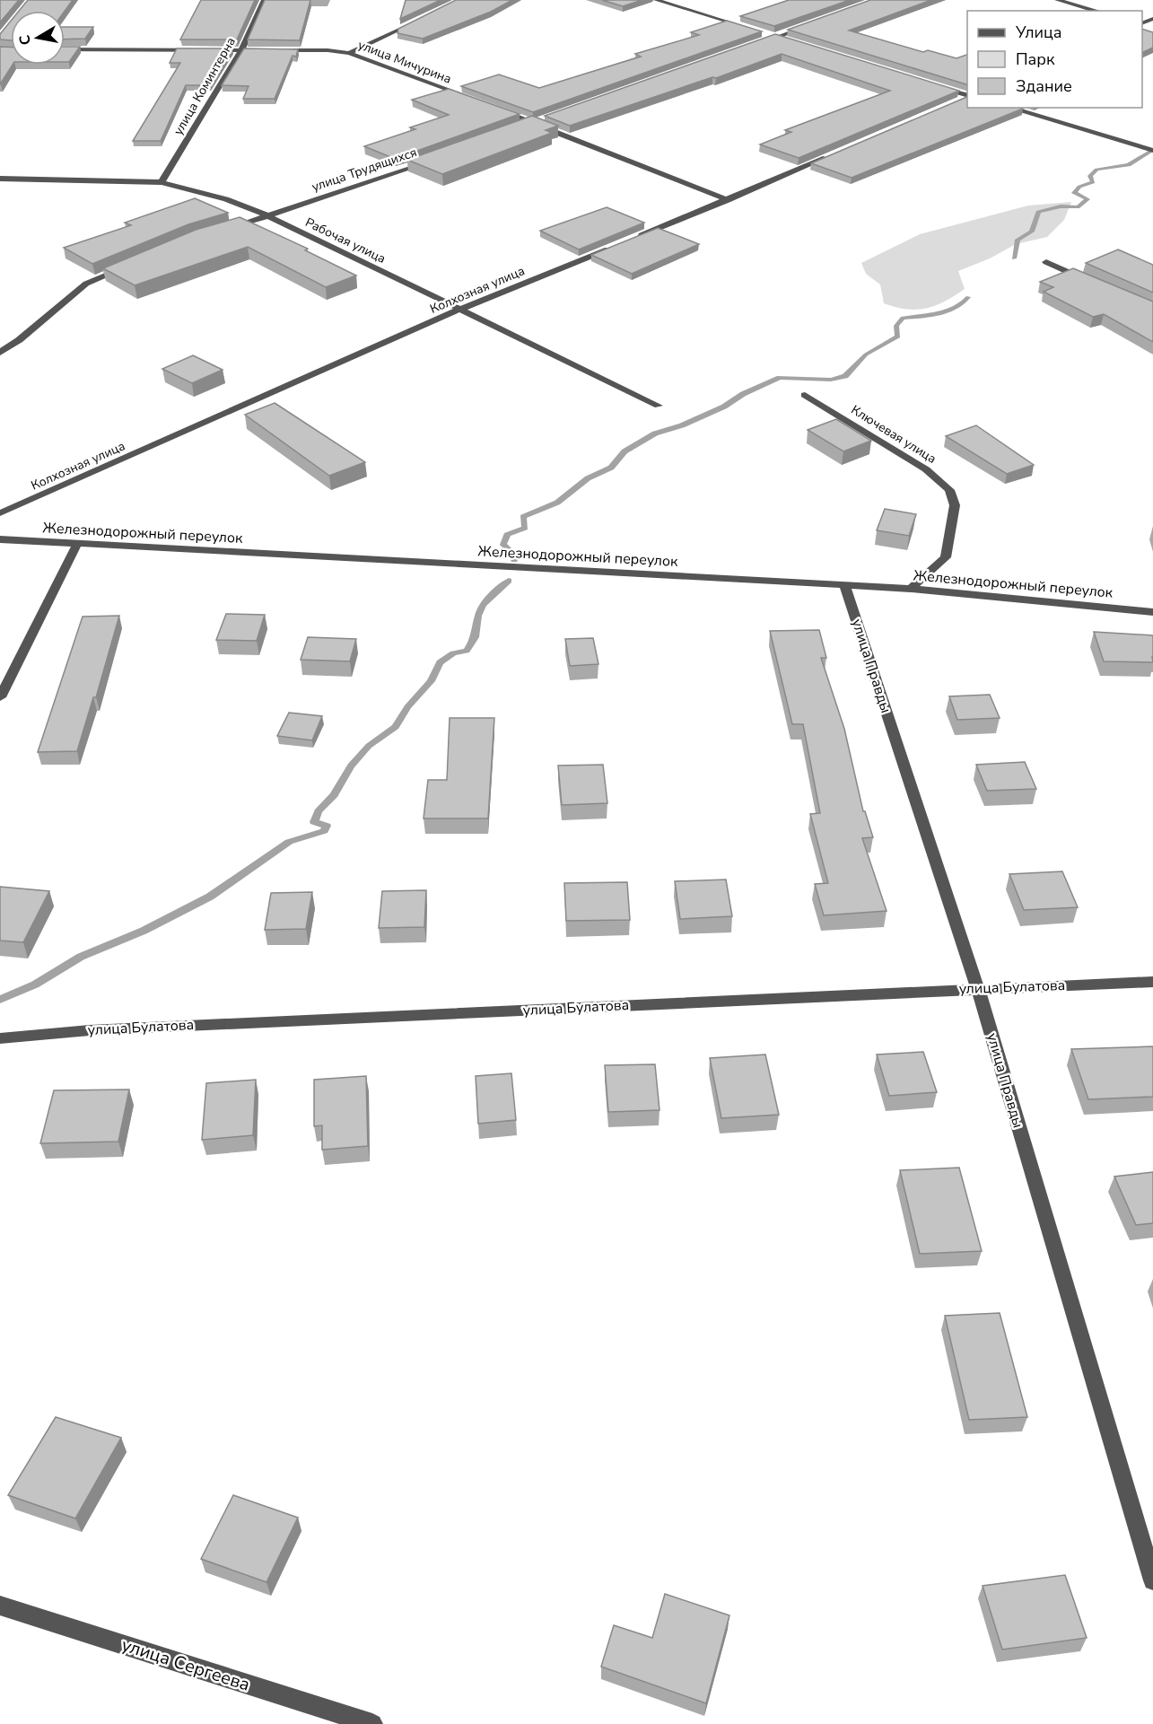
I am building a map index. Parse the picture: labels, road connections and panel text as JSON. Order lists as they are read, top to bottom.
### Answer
{
  "streets": {
    "street": [
      "улица Мичурина",
      "улица Коминтерна",
      "улица Трудящихся",
      "Рабочая улица",
      "Колхозная улица",
      "Ключевая улица",
      "Железнодорожный переулок",
      "улица Правды",
      "улица Булатова",
      "улица Сергеева"
    ]
  },
  "crossings": [
    ["улица Мичурина", "улица Коминтерна"],
    ["улица Коминтерна", "Рабочая улица"],
    ["улица Трудящихся", "Рабочая улица"],
    ["Рабочая улица", "Колхозная улица"],
    ["Ключевая улица", "Железнодорожный переулок"],
    ["Железнодорожный переулок", "улица Правды"],
    ["улица Правды", "улица Булатова"]
  ],
  "legend": ["Улица", "Парк", "Здание"],
  "north": "left"
}
